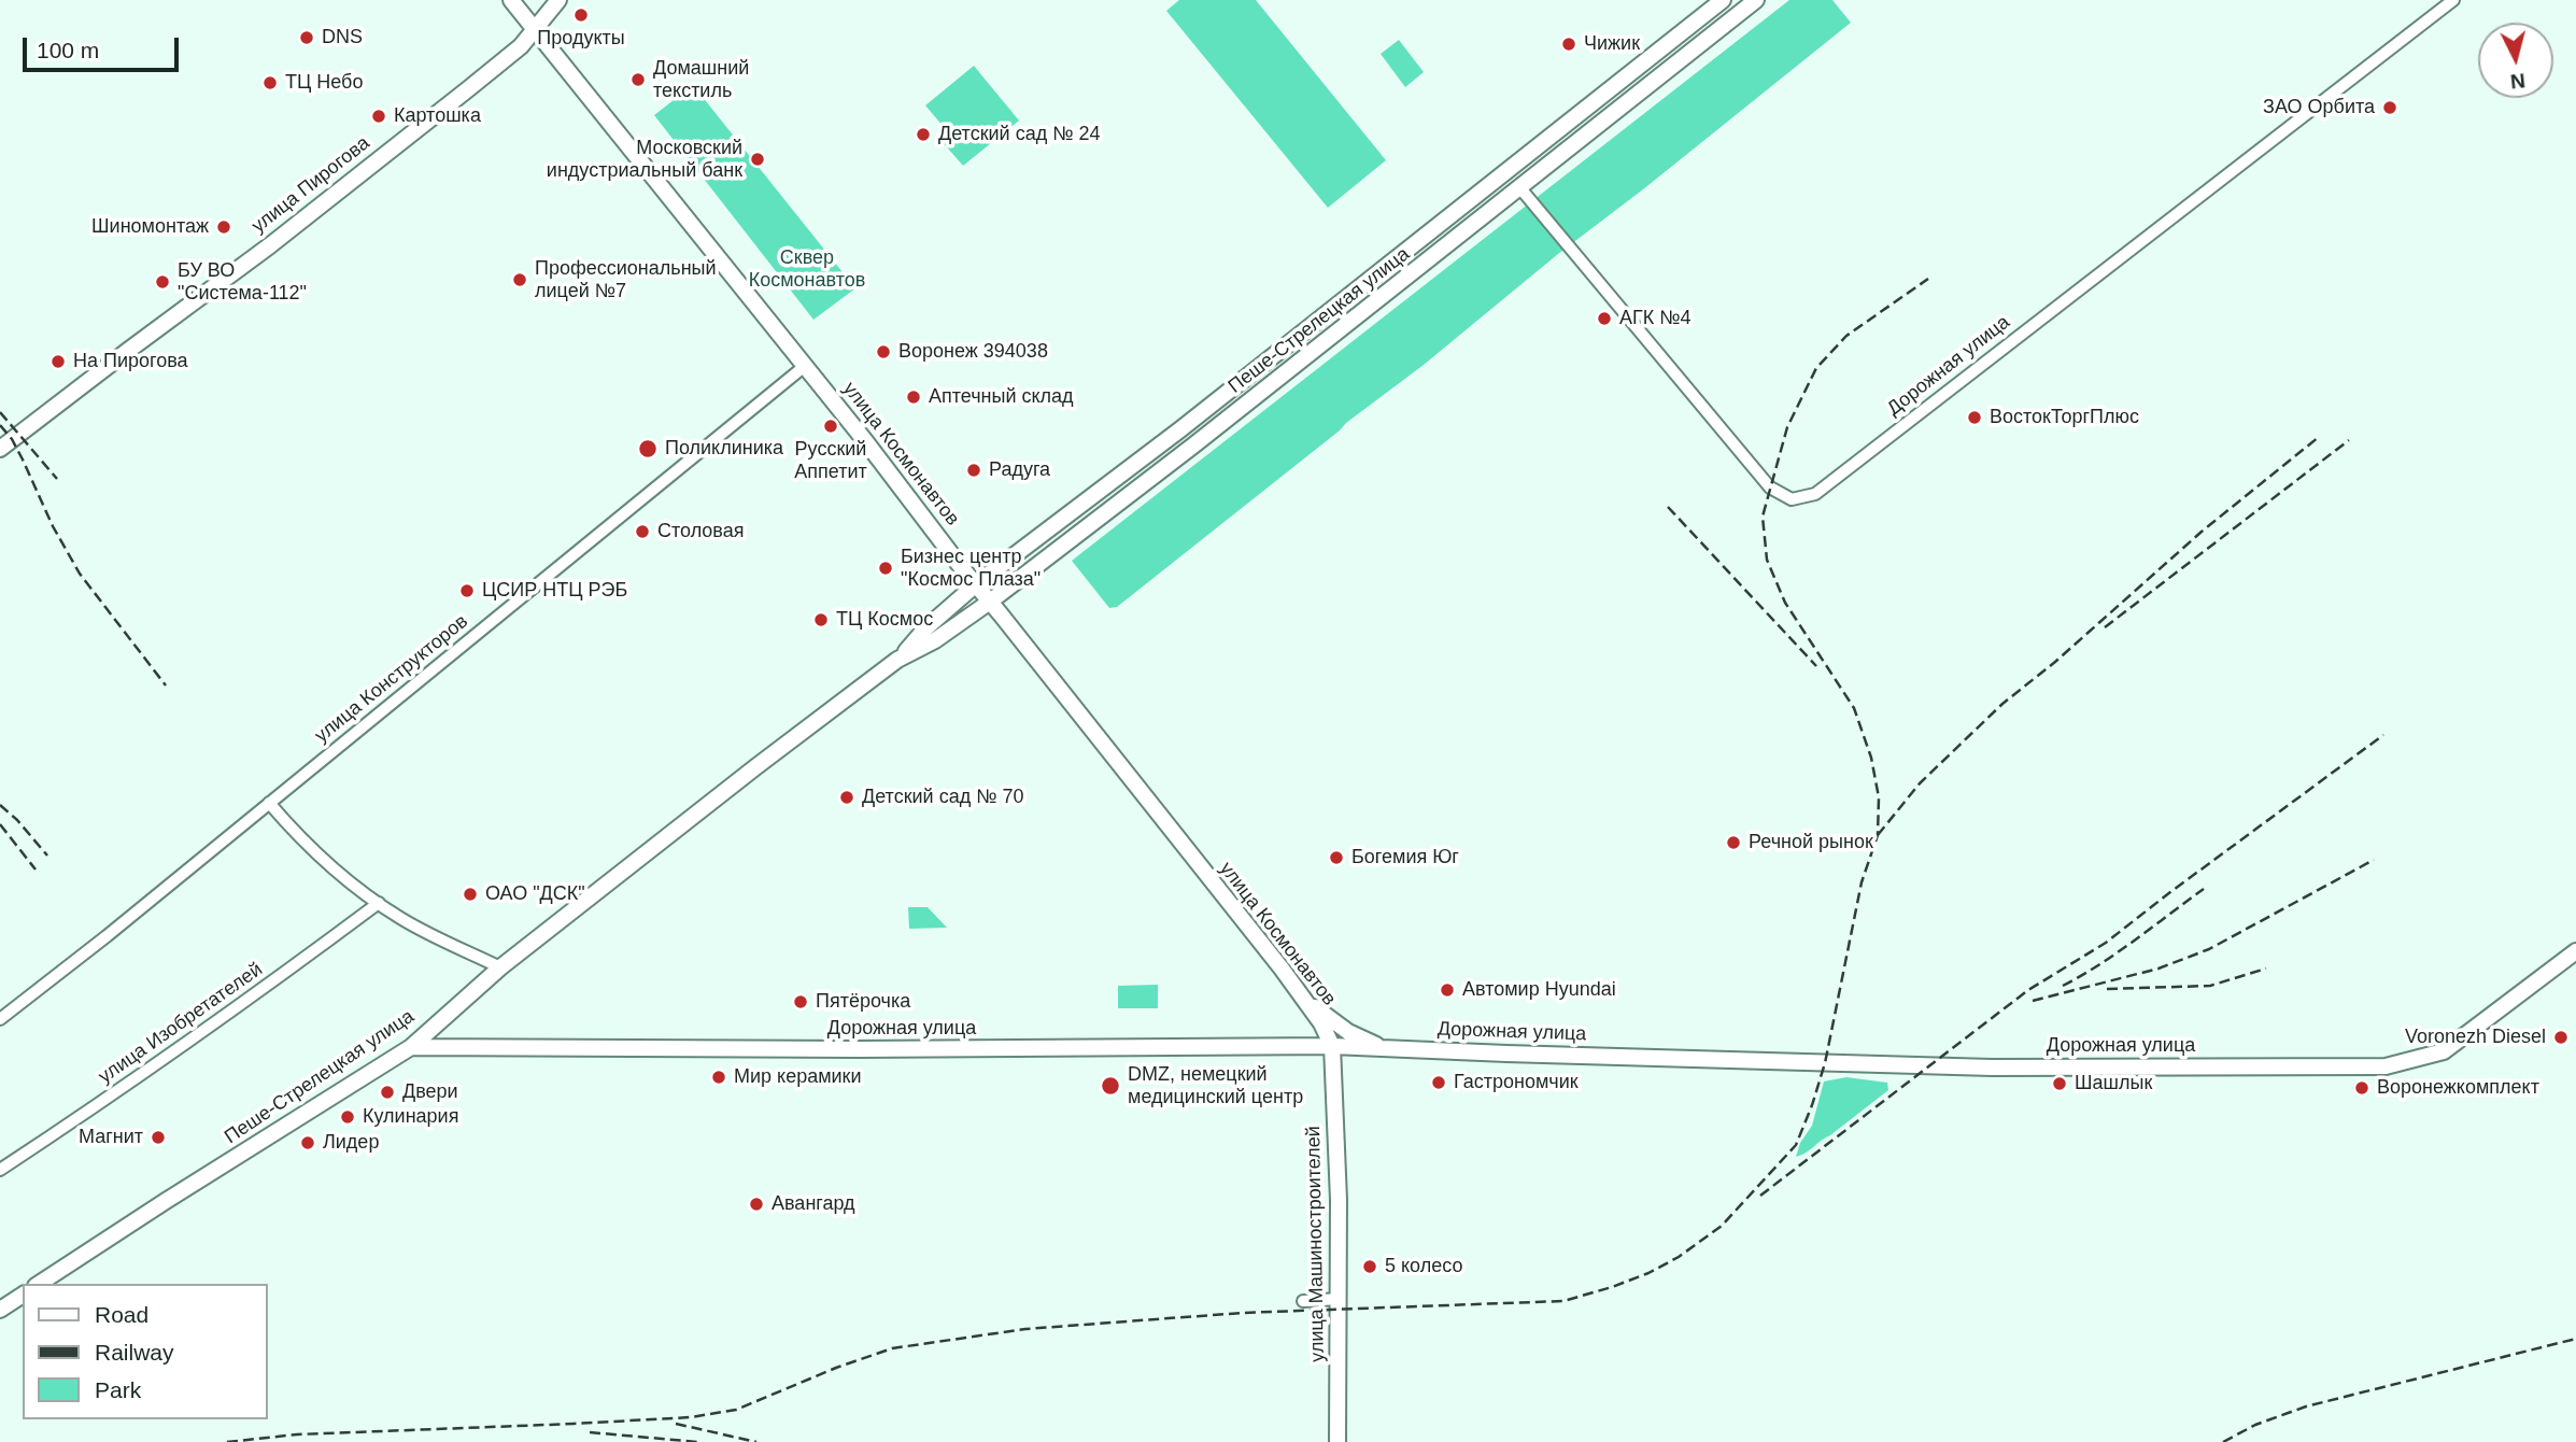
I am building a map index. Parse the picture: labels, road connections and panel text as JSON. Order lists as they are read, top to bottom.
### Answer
{
  "streets": {
    "street": [
      "улица Пирогова",
      "Пеше-Стрелецкая улица",
      "Дорожная улица",
      "улица Космонавтов",
      "улица Конструкторов",
      "улица Изобретателей",
      "улица Машиностроителей"
    ]
  },
  "crossings": [
    ["улица Пирогова", "улица Космонавтов"],
    ["Пеше-Стрелецкая улица", "Дорожная улица"],
    ["Пеше-Стрелецкая улица", "улица Космонавтов"],
    ["Дорожная улица", "улица Космонавтов"],
    ["Дорожная улица", "улица Машиностроителей"],
    ["улица Космонавтов", "улица Конструкторов"],
    ["улица Космонавтов", "улица Машиностроителей"]
  ],
  "parks": ["Сквер Космонавтов"],
  "places": [
    "Продукты",
    "DNS",
    "Чижик",
    "Домашний текстиль",
    "ТЦ Небо",
    "ЗАО Орбита",
    "Картошка",
    "Детский сад № 24",
    "Московский индустриальный банк",
    "Шиномонтаж",
    "Профессиональный лицей №7",
    "БУ ВО \"Система-112\"",
    "АГК №4",
    "Воронеж 394038",
    "На Пирогова",
    "Аптечный склад",
    "ВостокТоргПлюс",
    "Русский Аппетит",
    "Поликлиника",
    "Радуга",
    "Столовая",
    "Бизнес центр \"Космос Плаза\"",
    "ЦСИР НТЦ РЭБ",
    "ТЦ Космос",
    "Детский сад № 70",
    "Речной рынок",
    "Богемия Юг",
    "ОАО \"ДСК\"",
    "Автомир Hyundai",
    "Пятёрочка",
    "Voronezh Diesel",
    "Мир керамики",
    "Гастрономчик",
    "Шашлык",
    "DMZ, немецкий медицинский центр",
    "Воронежкомплект",
    "Двери",
    "Кулинария",
    "Магнит",
    "Лидер",
    "Авангард",
    "5 колесо"
  ],
  "legend": ["Road", "Railway", "Park"],
  "scale_bar": "100 m",
  "north": "bottom"
}
